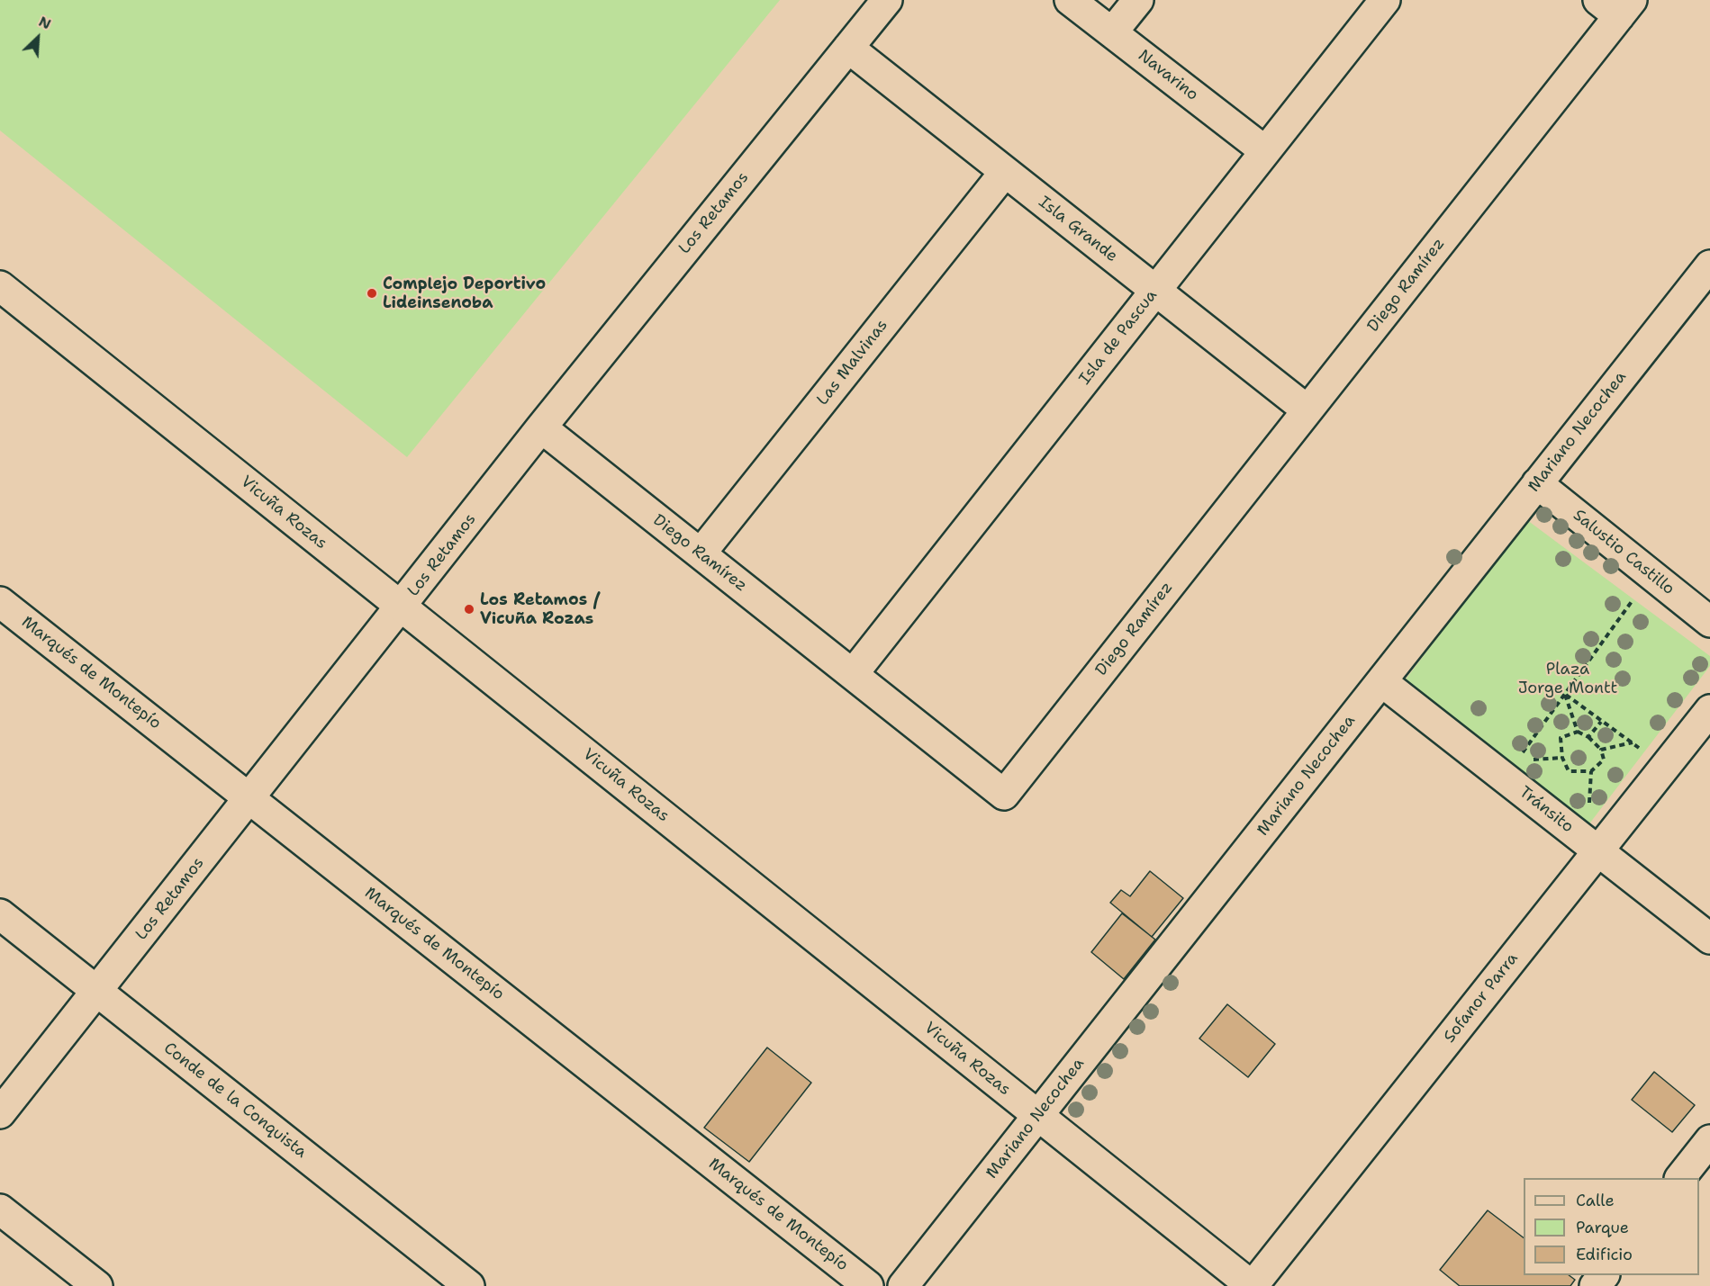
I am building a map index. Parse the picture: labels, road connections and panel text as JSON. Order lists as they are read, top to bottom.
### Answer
{
  "streets": {
    "street": [
      "Navarino",
      "Los Retamos",
      "Isla Grande",
      "Diego Ramírez",
      "Isla de Pascua",
      "Las Malvinas",
      "Mariano Necochea",
      "Vicuña Rozas",
      "Salustio Castillo",
      "Marqués de Montepío",
      "Tránsito",
      "Sofanor Parra",
      "Conde de la Conquista"
    ]
  },
  "crossings": [
    ["Navarino", "Isla de Pascua"],
    ["Los Retamos", "Isla Grande"],
    ["Los Retamos", "Diego Ramírez"],
    ["Los Retamos", "Vicuña Rozas"],
    ["Los Retamos", "Marqués de Montepío"],
    ["Los Retamos", "Conde de la Conquista"],
    ["Isla Grande", "Diego Ramírez"],
    ["Isla Grande", "Isla de Pascua"],
    ["Isla Grande", "Las Malvinas"],
    ["Diego Ramírez", "Isla de Pascua"],
    ["Diego Ramírez", "Las Malvinas"],
    ["Mariano Necochea", "Vicuña Rozas"],
    ["Mariano Necochea", "Salustio Castillo"],
    ["Mariano Necochea", "Tránsito"],
    ["Vicuña Rozas", "Sofanor Parra"],
    ["Tránsito", "Sofanor Parra"]
  ],
  "parks": ["Plaza Jorge Montt"],
  "places": ["Complejo Deportivo Lideinsenoba", "Los Retamos / Vicuña Rozas"],
  "legend": ["Calle", "Parque", "Edificio"],
  "north": "top right"
}
